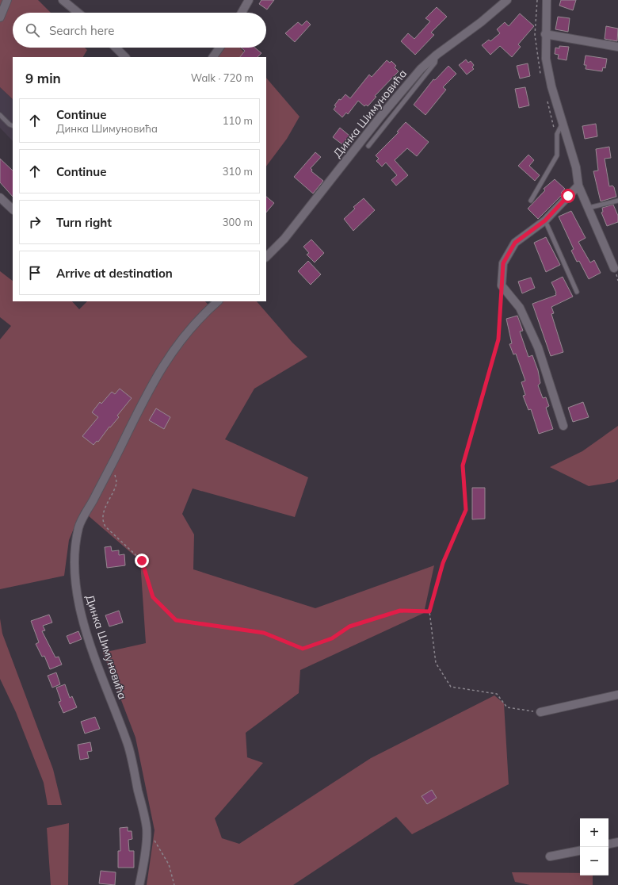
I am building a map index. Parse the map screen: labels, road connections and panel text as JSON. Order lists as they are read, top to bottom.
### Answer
{
  "streets": {
    "street": ["Динка Шимуновића"]
  },
  "page": {
    "search": "Search here",
    "heading": ["9 min", "Walk · 720 m"],
    "list": [
      ["Continue", "Динка Шимуновића", "110 m"],
      ["Continue", "310 m"],
      ["Turn right", "300 m"],
      "Arrive at destination"
    ],
    "map_buttons": ["+", "−"]
  }
}
